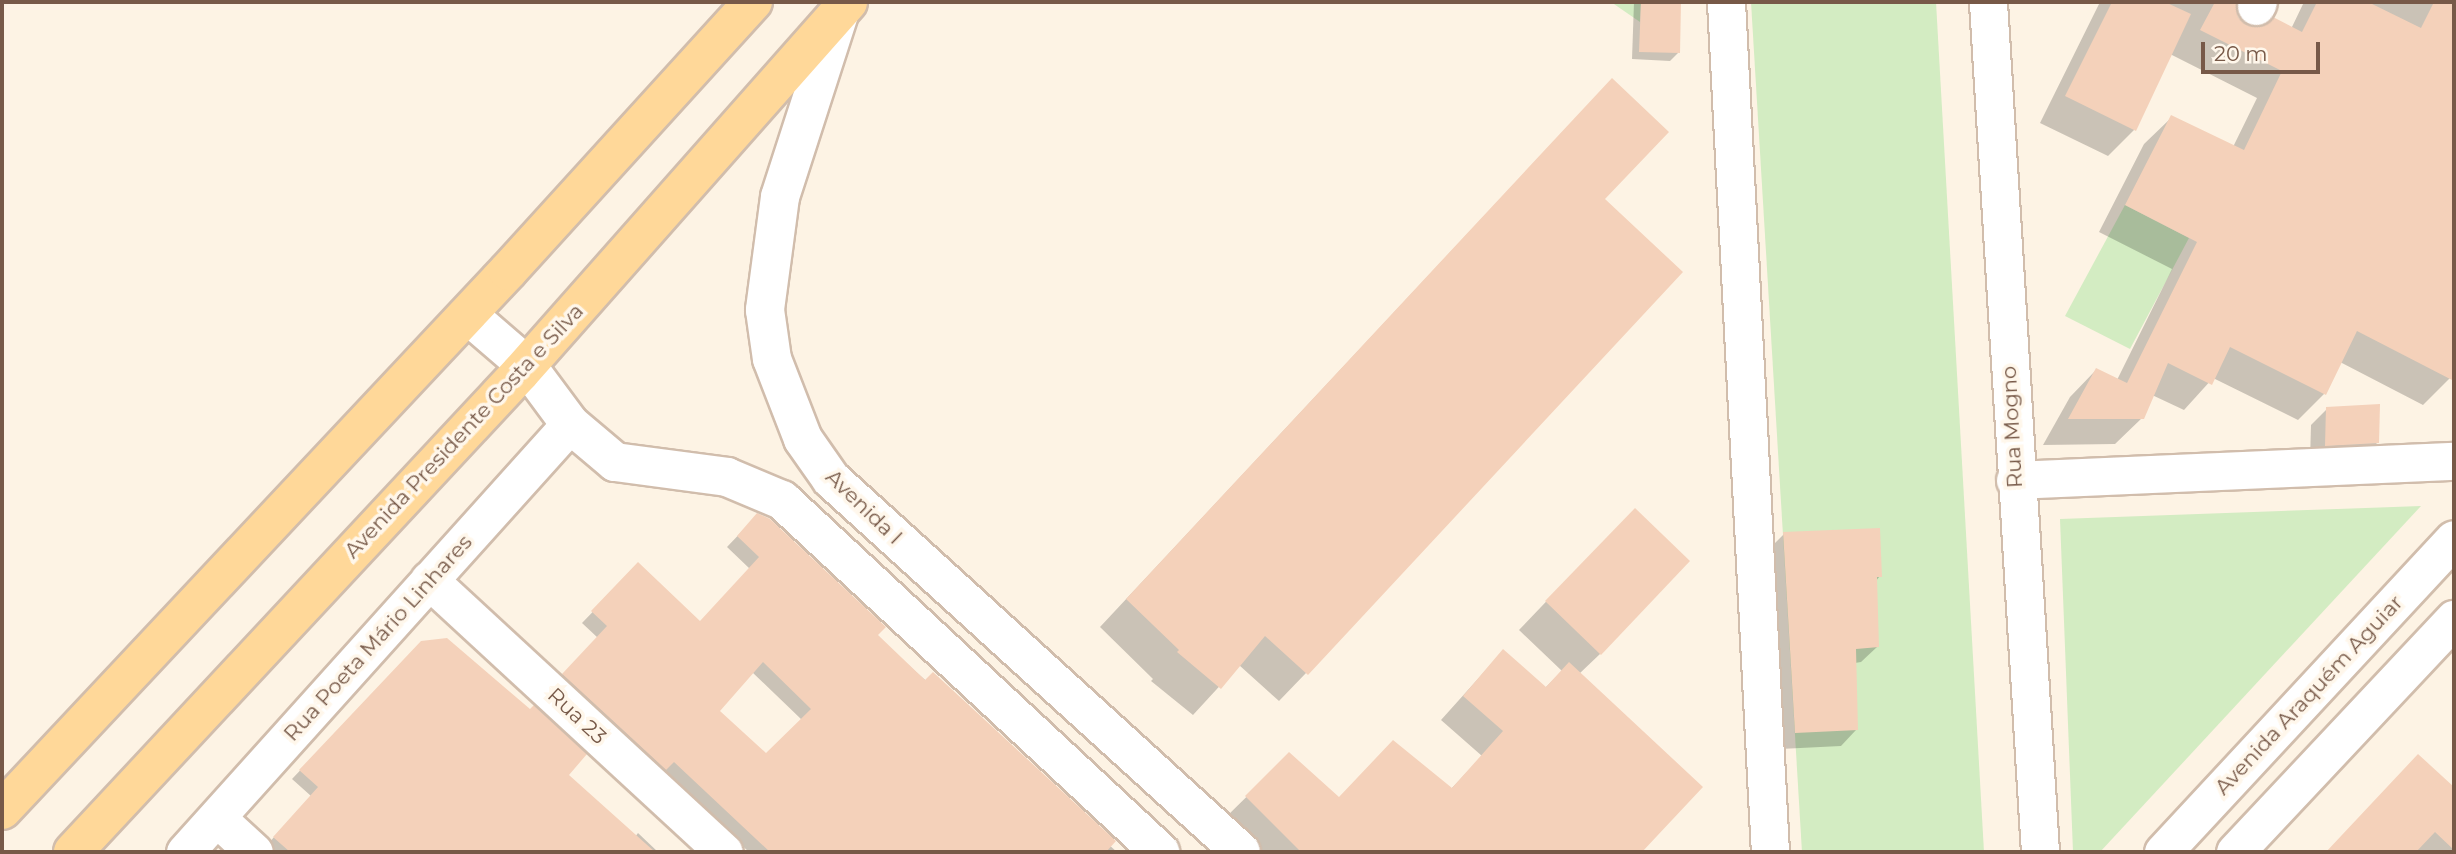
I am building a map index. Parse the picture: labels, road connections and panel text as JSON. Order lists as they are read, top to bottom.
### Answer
{
  "streets": {
    "main road": ["Avenida Presidente Costa e Silva"],
    "street": [
      "Rua Mogno",
      "Avenida I",
      "Rua Poeta Mário Linhares",
      "Avenida Araquém Aguiar",
      "Rua 23"
    ]
  },
  "crossings": [
    ["Avenida Presidente Costa e Silva", "Avenida I"],
    ["Rua Poeta Mário Linhares", "Rua 23"]
  ],
  "scale_bar": "20 m"
}
